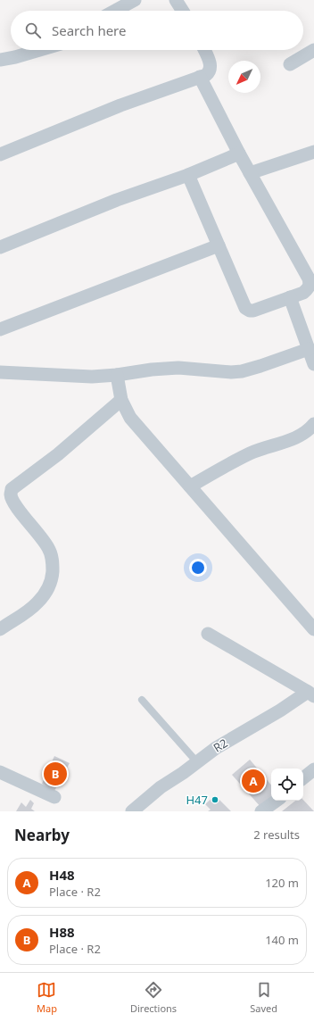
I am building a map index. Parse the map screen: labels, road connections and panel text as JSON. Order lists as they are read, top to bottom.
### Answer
{
  "streets": {
    "street": ["R2"]
  },
  "places": ["H47"],
  "north": "bottom left",
  "page": {
    "search": "Search here",
    "pins": ["B", "A"],
    "heading": ["Nearby", "2 results"],
    "list": [
      {
        "mark": "A",
        "name": "H48",
        "note": "Place · R2",
        "value": "120 m"
      },
      {
        "mark": "B",
        "name": "H88",
        "note": "Place · R2",
        "value": "140 m"
      }
    ],
    "nav": ["Map", "Directions", "Saved"]
  }
}
